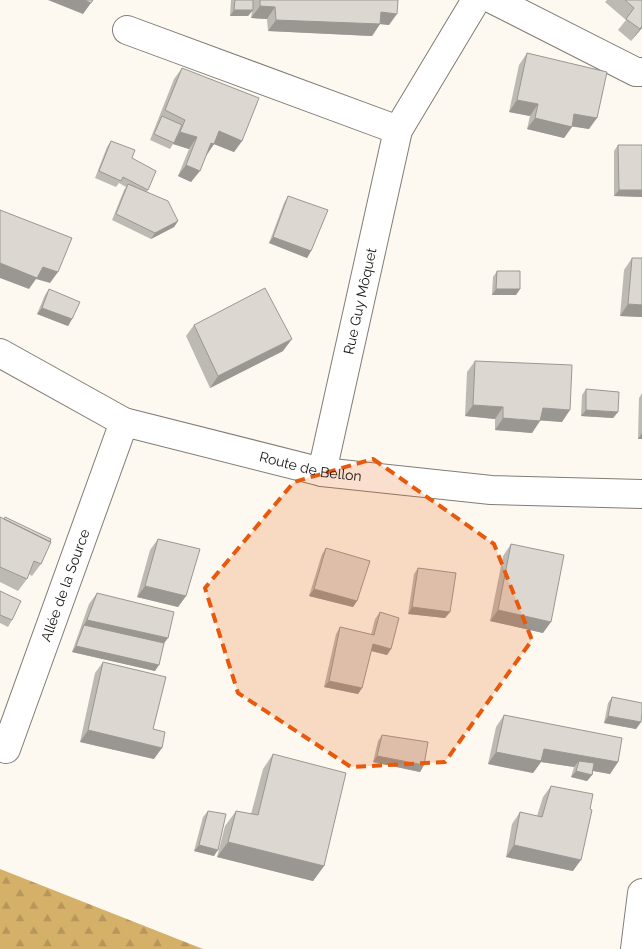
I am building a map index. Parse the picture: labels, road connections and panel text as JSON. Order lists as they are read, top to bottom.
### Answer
{
  "streets": {
    "street": ["Rue Guy Môquet", "Route de Bellon", "Allée de la Source"]
  },
  "crossings": [
    ["Rue Guy Môquet", "Route de Bellon"],
    ["Route de Bellon", "Allée de la Source"]
  ]
}
